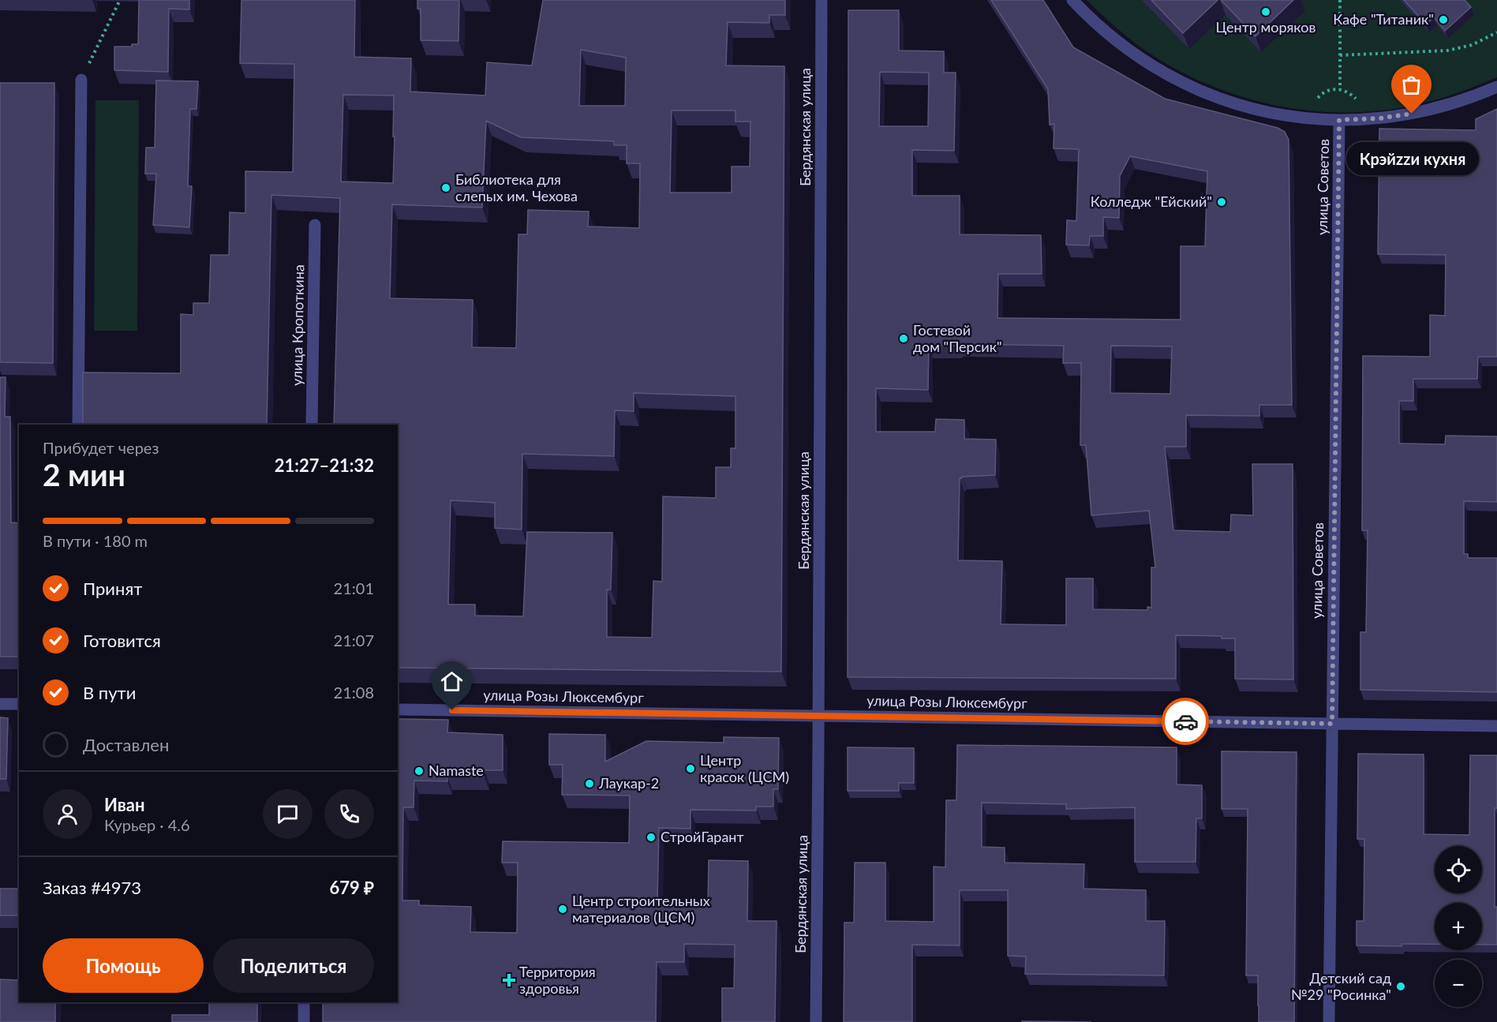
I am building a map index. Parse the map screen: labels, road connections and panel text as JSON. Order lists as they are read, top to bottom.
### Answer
{
  "streets": {
    "street": [
      "Бердянская улица",
      "улица Советов",
      "улица Кропоткина",
      "улица Розы Люксембург"
    ]
  },
  "crossings": [
    ["Бердянская улица", "улица Розы Люксембург"],
    ["улица Советов", "улица Розы Люксембург"]
  ],
  "places": {
    "other": [
      "Центр моряков",
      "Кафе \"Титаник\"",
      "Крэйzzи кухня",
      "Библиотека для слепых им. Чехова",
      "Колледж \"Ейский\"",
      "Гостевой дом \"Персик\"",
      "Центр красок (ЦСМ)",
      "Namaste",
      "Лаукар-2",
      "СтройГарант",
      "Центр строительных материалов (ЦСМ)",
      "Детский сад №29 \"Росинка\""
    ],
    "health": ["Территория здоровья"]
  },
  "page": {
    "bubble": "Крэйzzи кухня",
    "heading": ["2 мин", "Прибудет через", "21:27–21:32"],
    "panel": [
      "Иван",
      "Курьер · 4.6",
      "Заказ #4973",
      "679 ₽"
    ],
    "bar": "В пути · 180 m",
    "list": [
      ["Принят", "21:01"],
      ["Готовится", "21:07"],
      ["В пути", "21:08"],
      "Доставлен"
    ],
    "map_buttons": ["+", "−"],
    "buttons": ["Помощь", "Поделиться"]
  }
}
